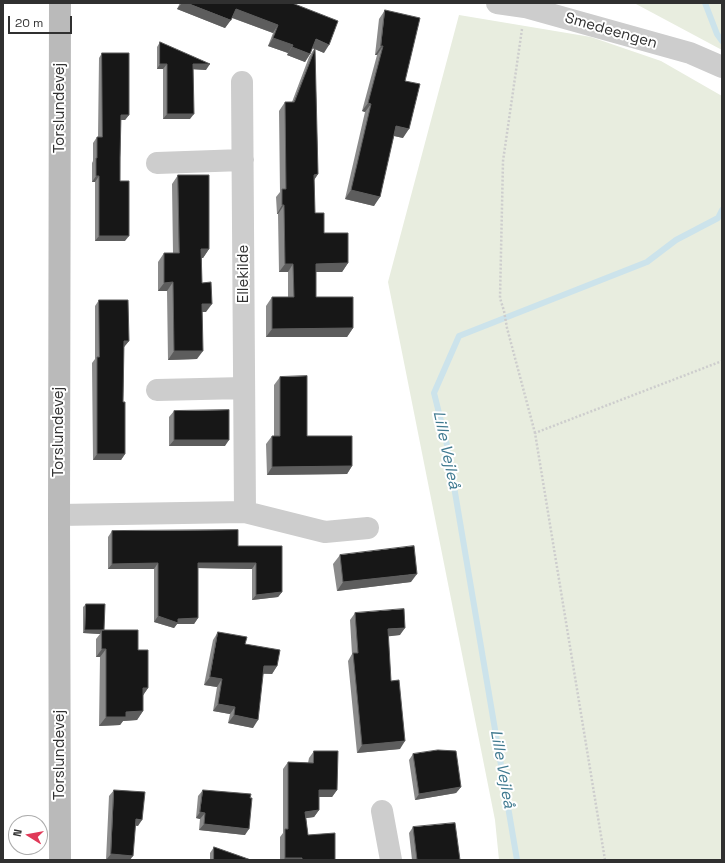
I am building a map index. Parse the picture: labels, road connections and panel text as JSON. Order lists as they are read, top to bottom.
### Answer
{
  "streets": {
    "street": ["Smedeengen", "Torslundevej", "Ellekilde"]
  },
  "water": ["Lille Vejleå"],
  "scale_bar": "20 m",
  "north": "left"
}
